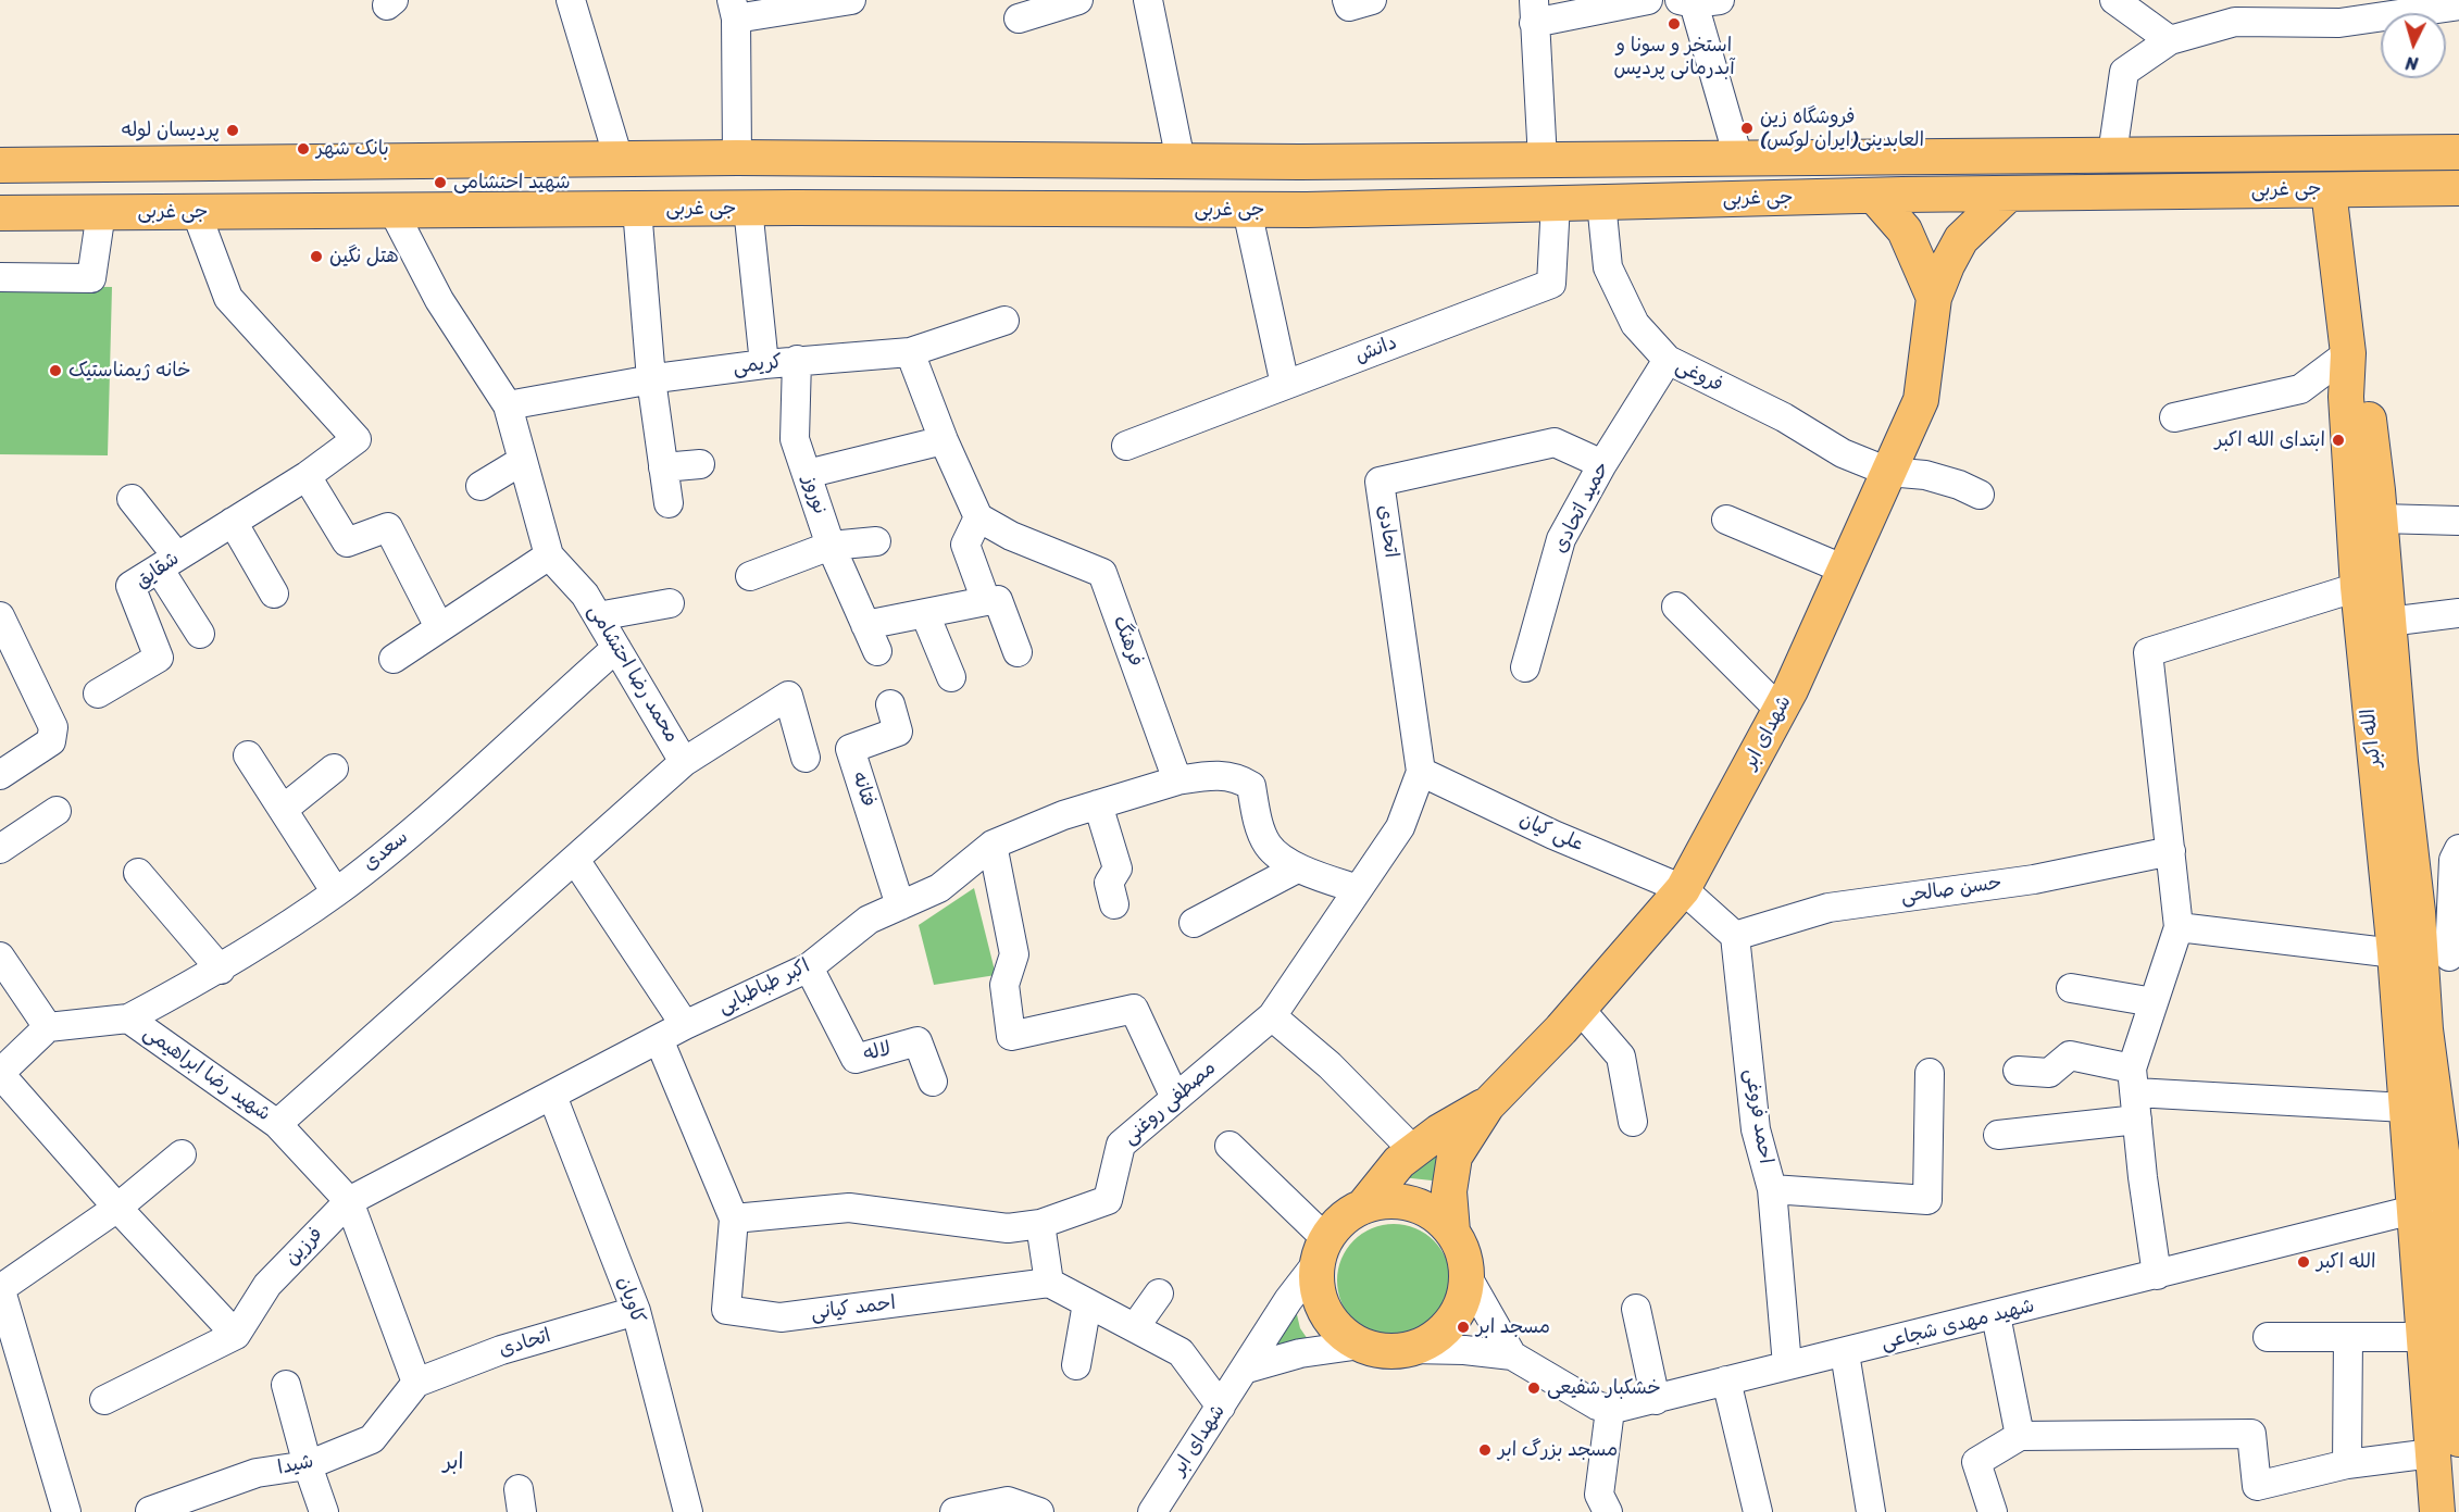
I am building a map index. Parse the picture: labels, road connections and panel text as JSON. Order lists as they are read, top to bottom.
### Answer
{
  "streets": {
    "main road": ["جی غربی", "شهدای ابر", "الله اکبر"],
    "street": [
      "دانش",
      "کریمی",
      "فروغی",
      "نوروز",
      "حمید اتحادی",
      "اتحادی",
      "شقایق",
      "فرهنگ",
      "محمد رضا احتشامی",
      "فتانه",
      "علی کیان",
      "سعدی",
      "حسن صالحی",
      "اکبر طباطبایی",
      "لاله",
      "شهید رضا ابراهیمی",
      "مصطفی روغنی",
      "احمد فروغی",
      "فرزین",
      "کاویان",
      "احمد کیانی",
      "شهید مهدی شجاعی",
      "شیدا"
    ]
  },
  "crossings": [
    ["جی غربی", "دانش"],
    ["جی غربی", "فروغی"],
    ["جی غربی", "شقایق"],
    ["جی غربی", "محمد رضا احتشامی"],
    ["جی غربی", "الله اکبر"],
    ["کریمی", "نوروز"],
    ["کریمی", "محمد رضا احتشامی"],
    ["فروغی", "حمید اتحادی"],
    ["فروغی", "شهدای ابر"],
    ["حمید اتحادی", "اتحادی"],
    ["اتحادی", "علی کیان"],
    ["اتحادی", "مصطفی روغنی"],
    ["اتحادی", "کاویان"],
    ["اتحادی", "شیدا"],
    ["فرهنگ", "اکبر طباطبایی"],
    ["محمد رضا احتشامی", "سعدی"],
    ["محمد رضا احتشامی", "شهید رضا ابراهیمی"],
    ["شهدای ابر", "علی کیان"],
    ["الله اکبر", "شهید مهدی شجاعی"],
    ["فتانه", "اکبر طباطبایی"],
    ["علی کیان", "مصطفی روغنی"],
    ["سعدی", "شهید رضا ابراهیمی"],
    ["حسن صالحی", "احمد فروغی"],
    ["اکبر طباطبایی", "لاله"],
    ["اکبر طباطبایی", "شهید رضا ابراهیمی"],
    ["اکبر طباطبایی", "فرزین"],
    ["اکبر طباطبایی", "کاویان"],
    ["اکبر طباطبایی", "احمد کیانی"],
    ["شهید رضا ابراهیمی", "فرزین"],
    ["مصطفی روغنی", "احمد کیانی"],
    ["احمد فروغی", "شهید مهدی شجاعی"]
  ],
  "districts": ["ابر"],
  "places": [
    "استخر و سونا و آبدرمانی پردیس",
    "فروشگاه زین العابدینی(ایران لوکس)",
    "پردیسان لوله",
    "بانک شهر",
    "شهید احتشامی",
    "هتل نگین",
    "خانه ژیمناستیک",
    "ابتدای الله اکبر",
    "الله اکبر",
    "مسجد ابر",
    "خشکبار شفیعی",
    "مسجد بزرگ ابر"
  ],
  "north": "bottom"
}
